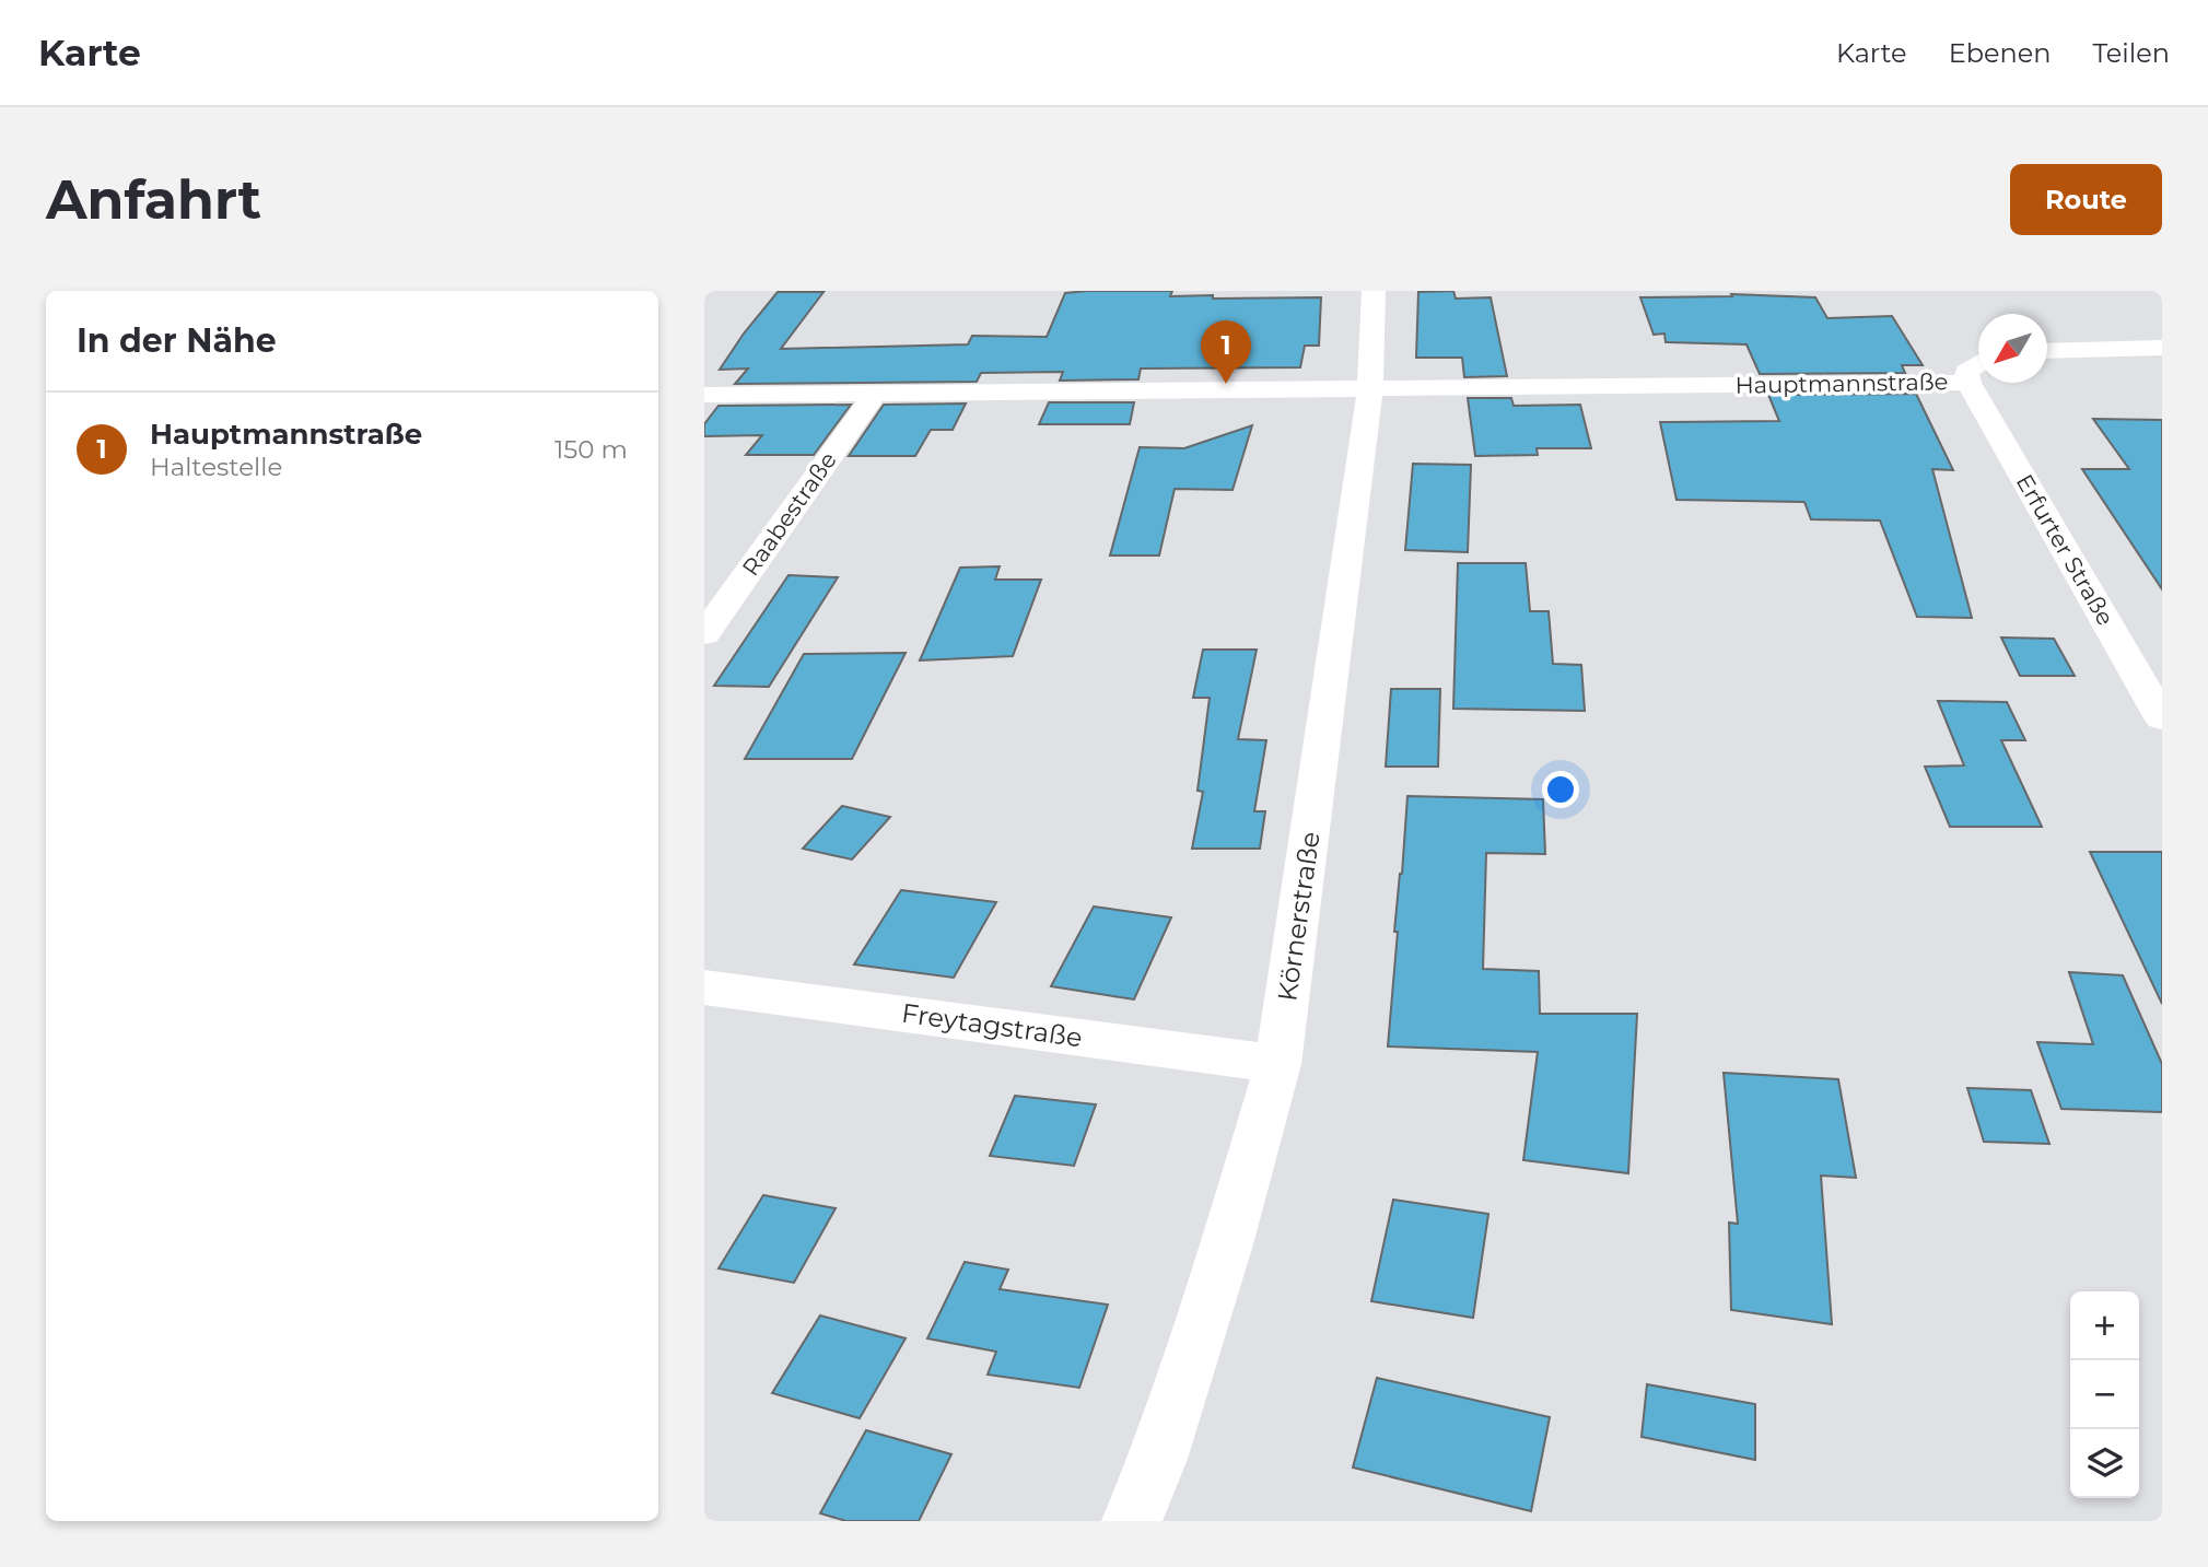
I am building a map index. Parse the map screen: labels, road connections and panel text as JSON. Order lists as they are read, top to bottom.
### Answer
{
  "streets": {
    "street": [
      "Hauptmannstraße",
      "Raabestraße",
      "Erfurter Straße",
      "Körnerstraße",
      "Freytagstraße"
    ]
  },
  "crossings": [
    ["Hauptmannstraße", "Raabestraße"],
    ["Hauptmannstraße", "Erfurter Straße"],
    ["Hauptmannstraße", "Körnerstraße"],
    ["Körnerstraße", "Freytagstraße"]
  ],
  "north": "bottom left",
  "page": {
    "header": "Karte",
    "nav": ["Karte", "Ebenen", "Teilen"],
    "buttons": "Route",
    "title": "Anfahrt",
    "heading": "In der Nähe",
    "pins": "1",
    "list": [
      {
        "mark": "1",
        "name": "Hauptmannstraße",
        "note": "Haltestelle",
        "value": "150 m"
      }
    ],
    "map_buttons": ["+", "−"]
  }
}
